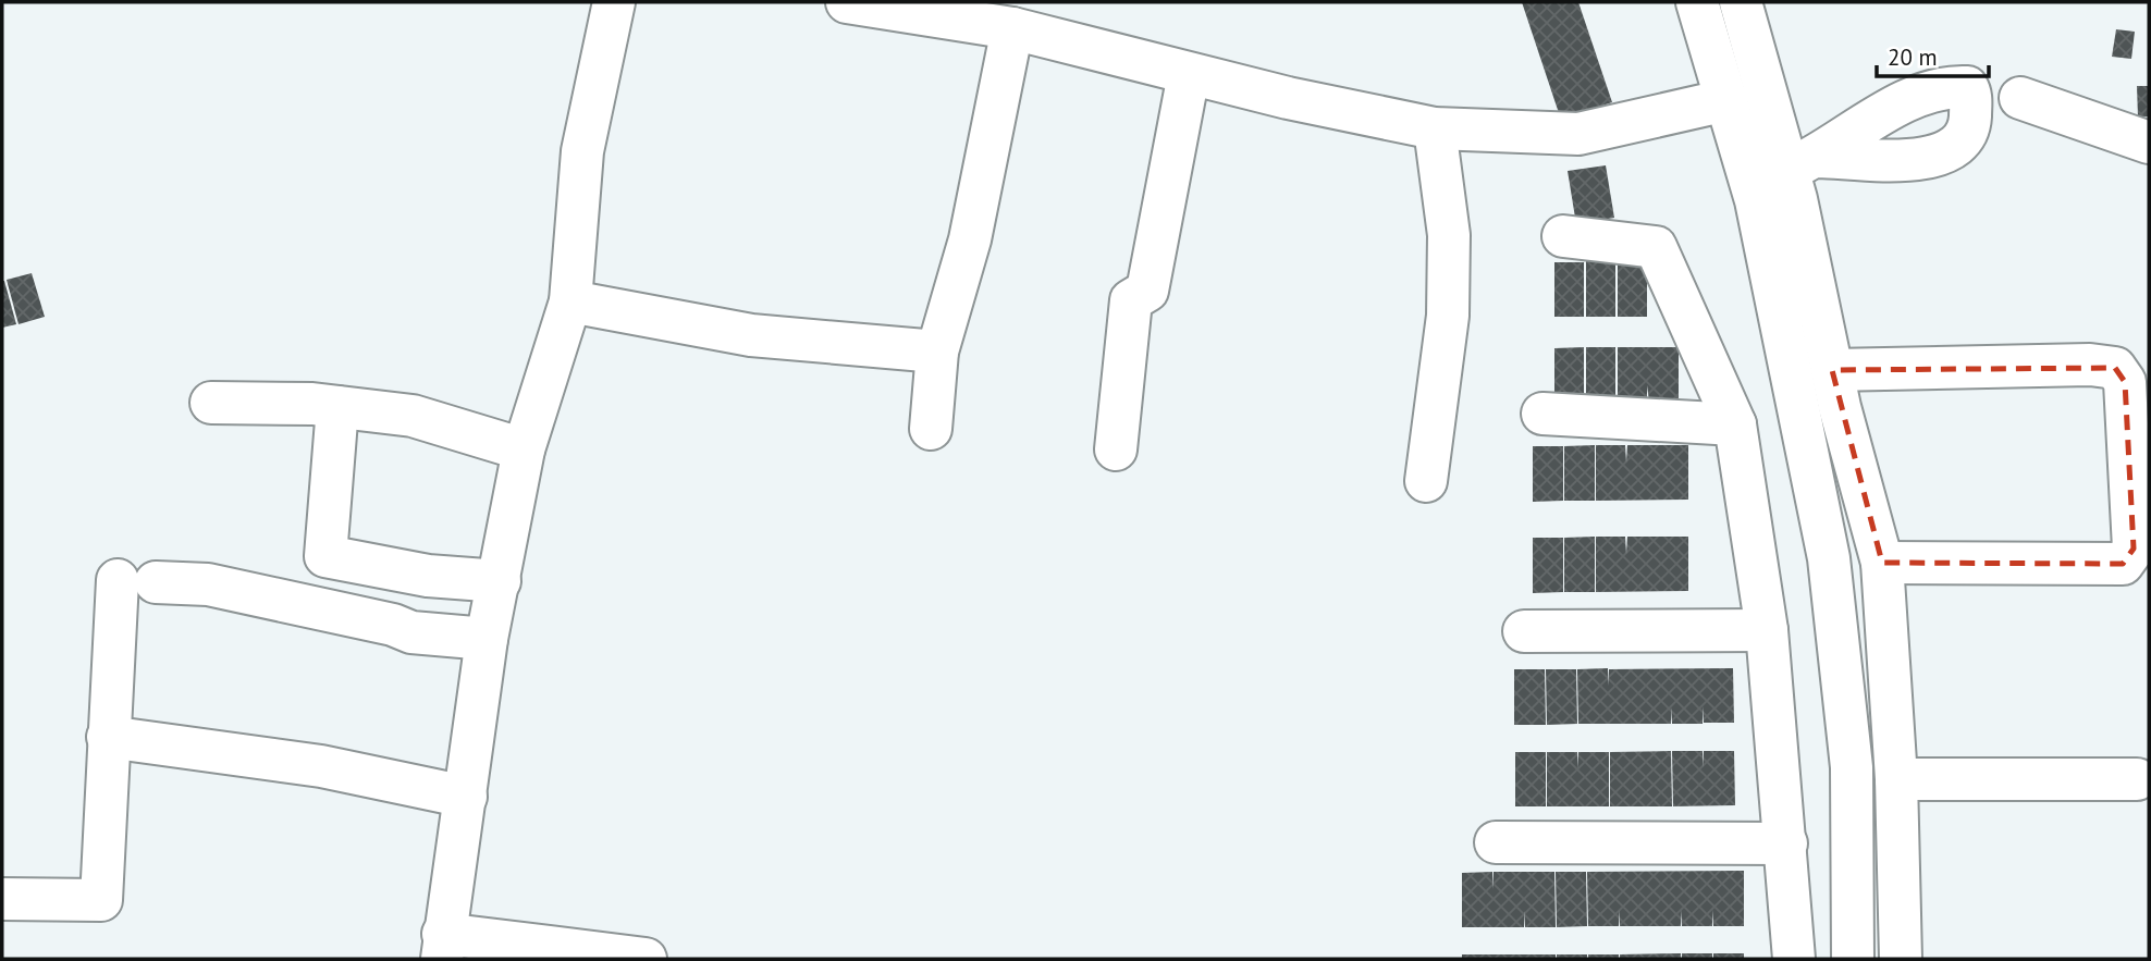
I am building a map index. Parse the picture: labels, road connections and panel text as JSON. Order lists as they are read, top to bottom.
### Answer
{
  "scale_bar": "20 m"
}
